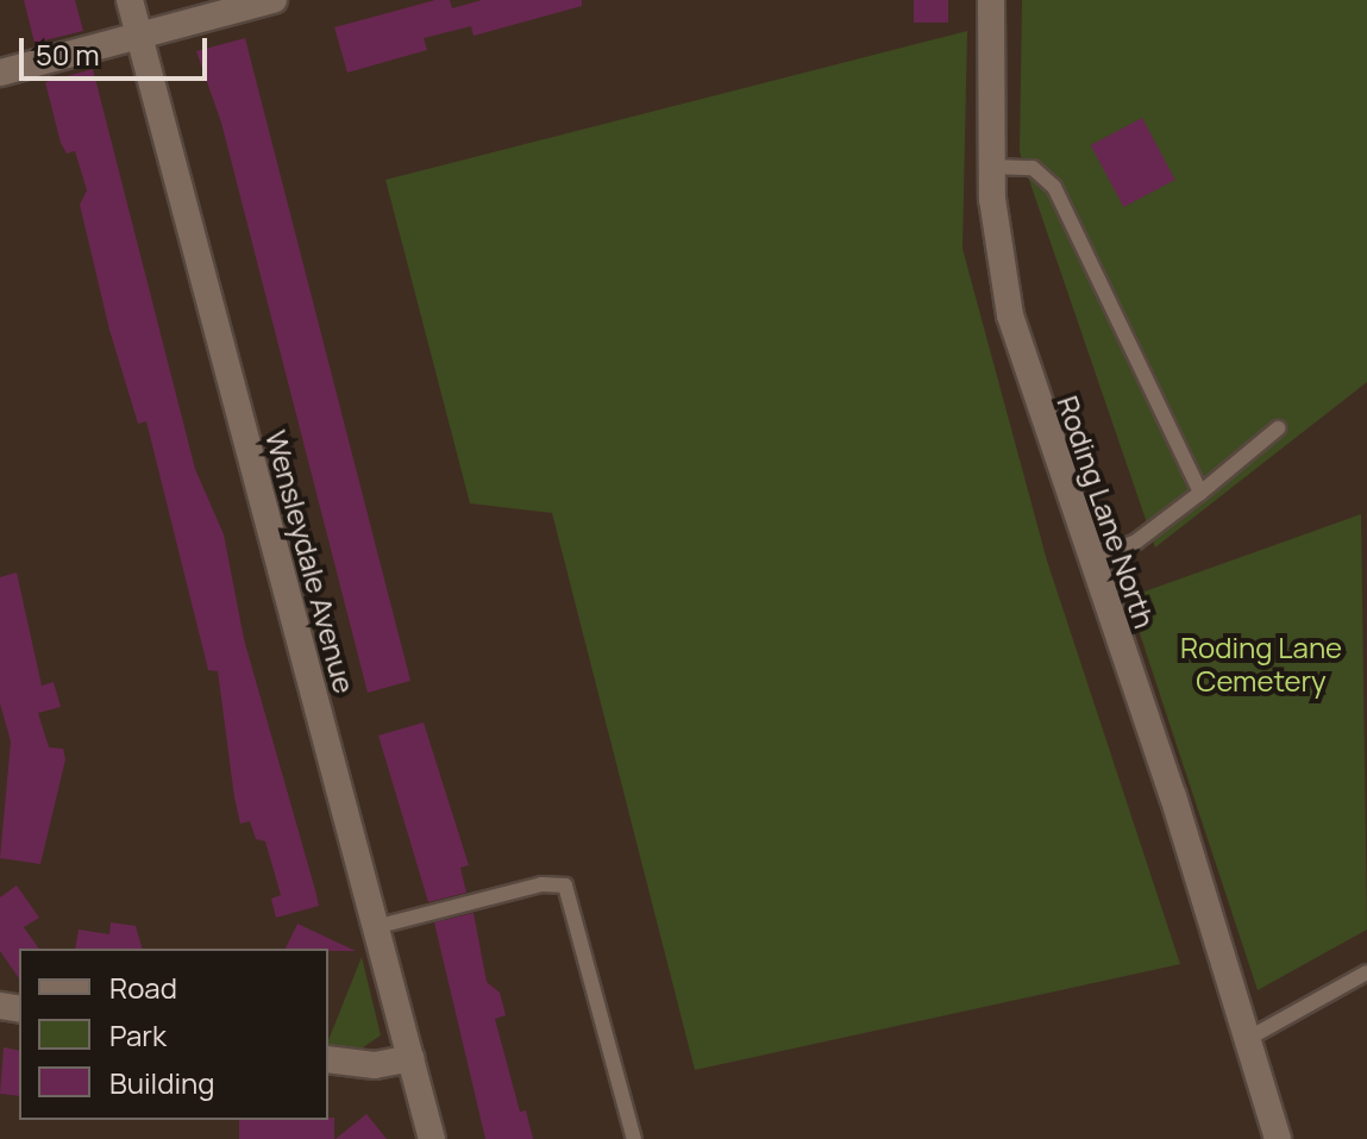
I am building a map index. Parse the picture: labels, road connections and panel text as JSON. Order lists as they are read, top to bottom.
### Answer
{
  "streets": {
    "street": ["Roding Lane North", "Wensleydale Avenue"]
  },
  "parks": ["Roding Lane Cemetery"],
  "legend": ["Road", "Park", "Building"],
  "scale_bar": "50 m"
}
